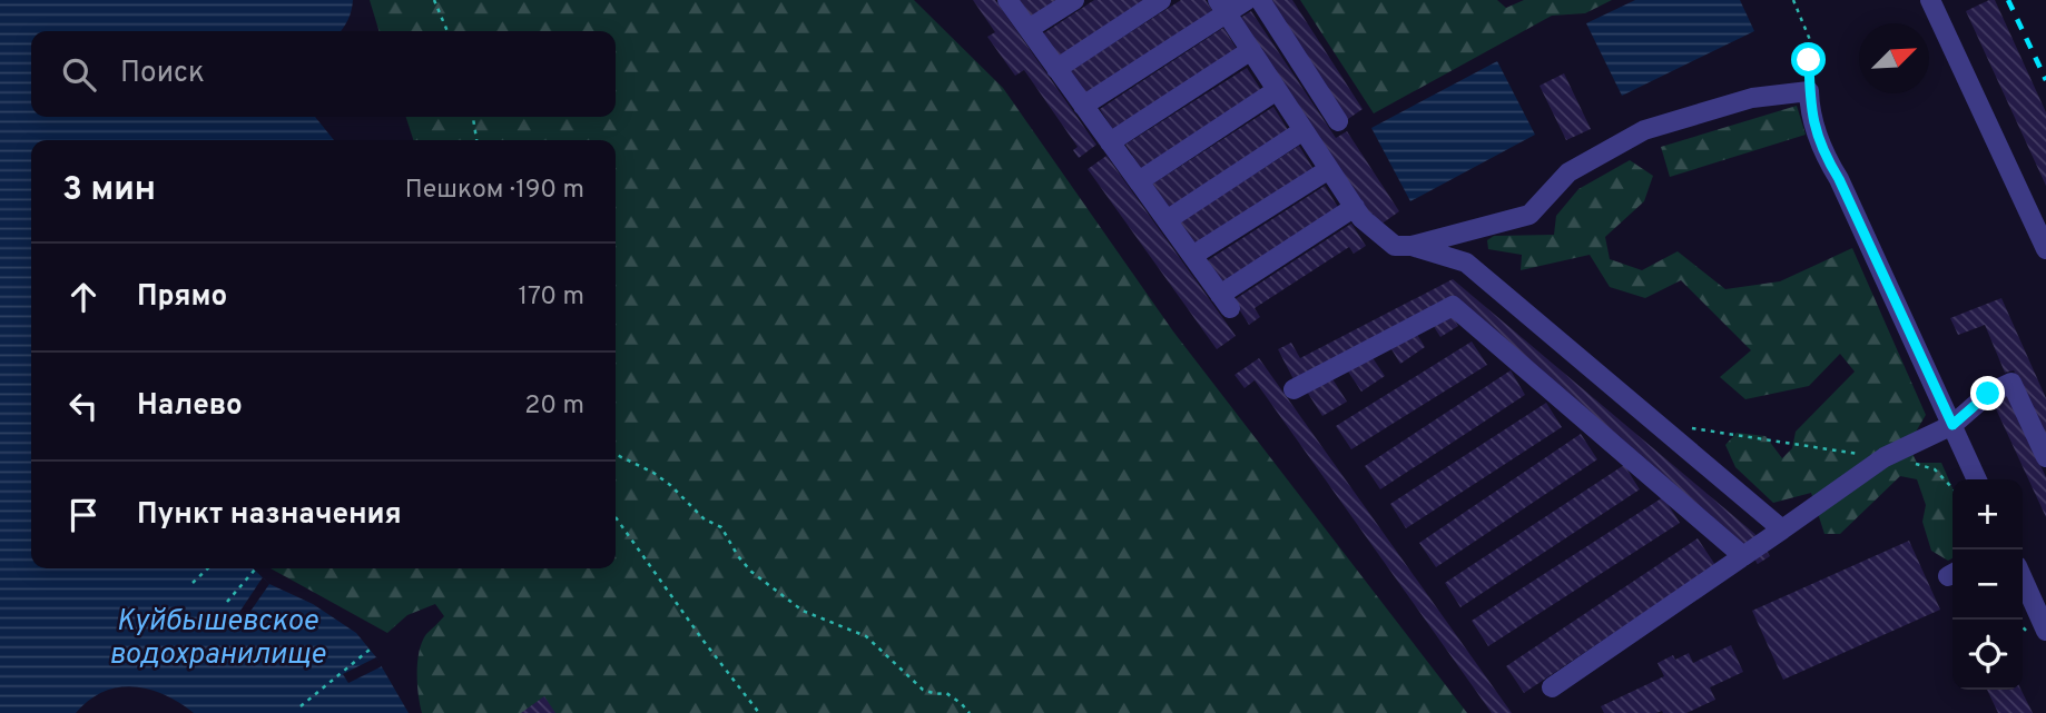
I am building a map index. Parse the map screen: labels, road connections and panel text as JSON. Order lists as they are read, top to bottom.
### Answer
{
  "water": ["Куйбышевское водохранилище"],
  "north": "top right",
  "page": {
    "search": "Поиск",
    "heading": ["3 мин", "Пешком · 190 m"],
    "list": [
      ["Прямо", "170 m"],
      ["Налево", "20 m"],
      "Пункт назначения"
    ],
    "map_buttons": ["+", "−"]
  }
}
